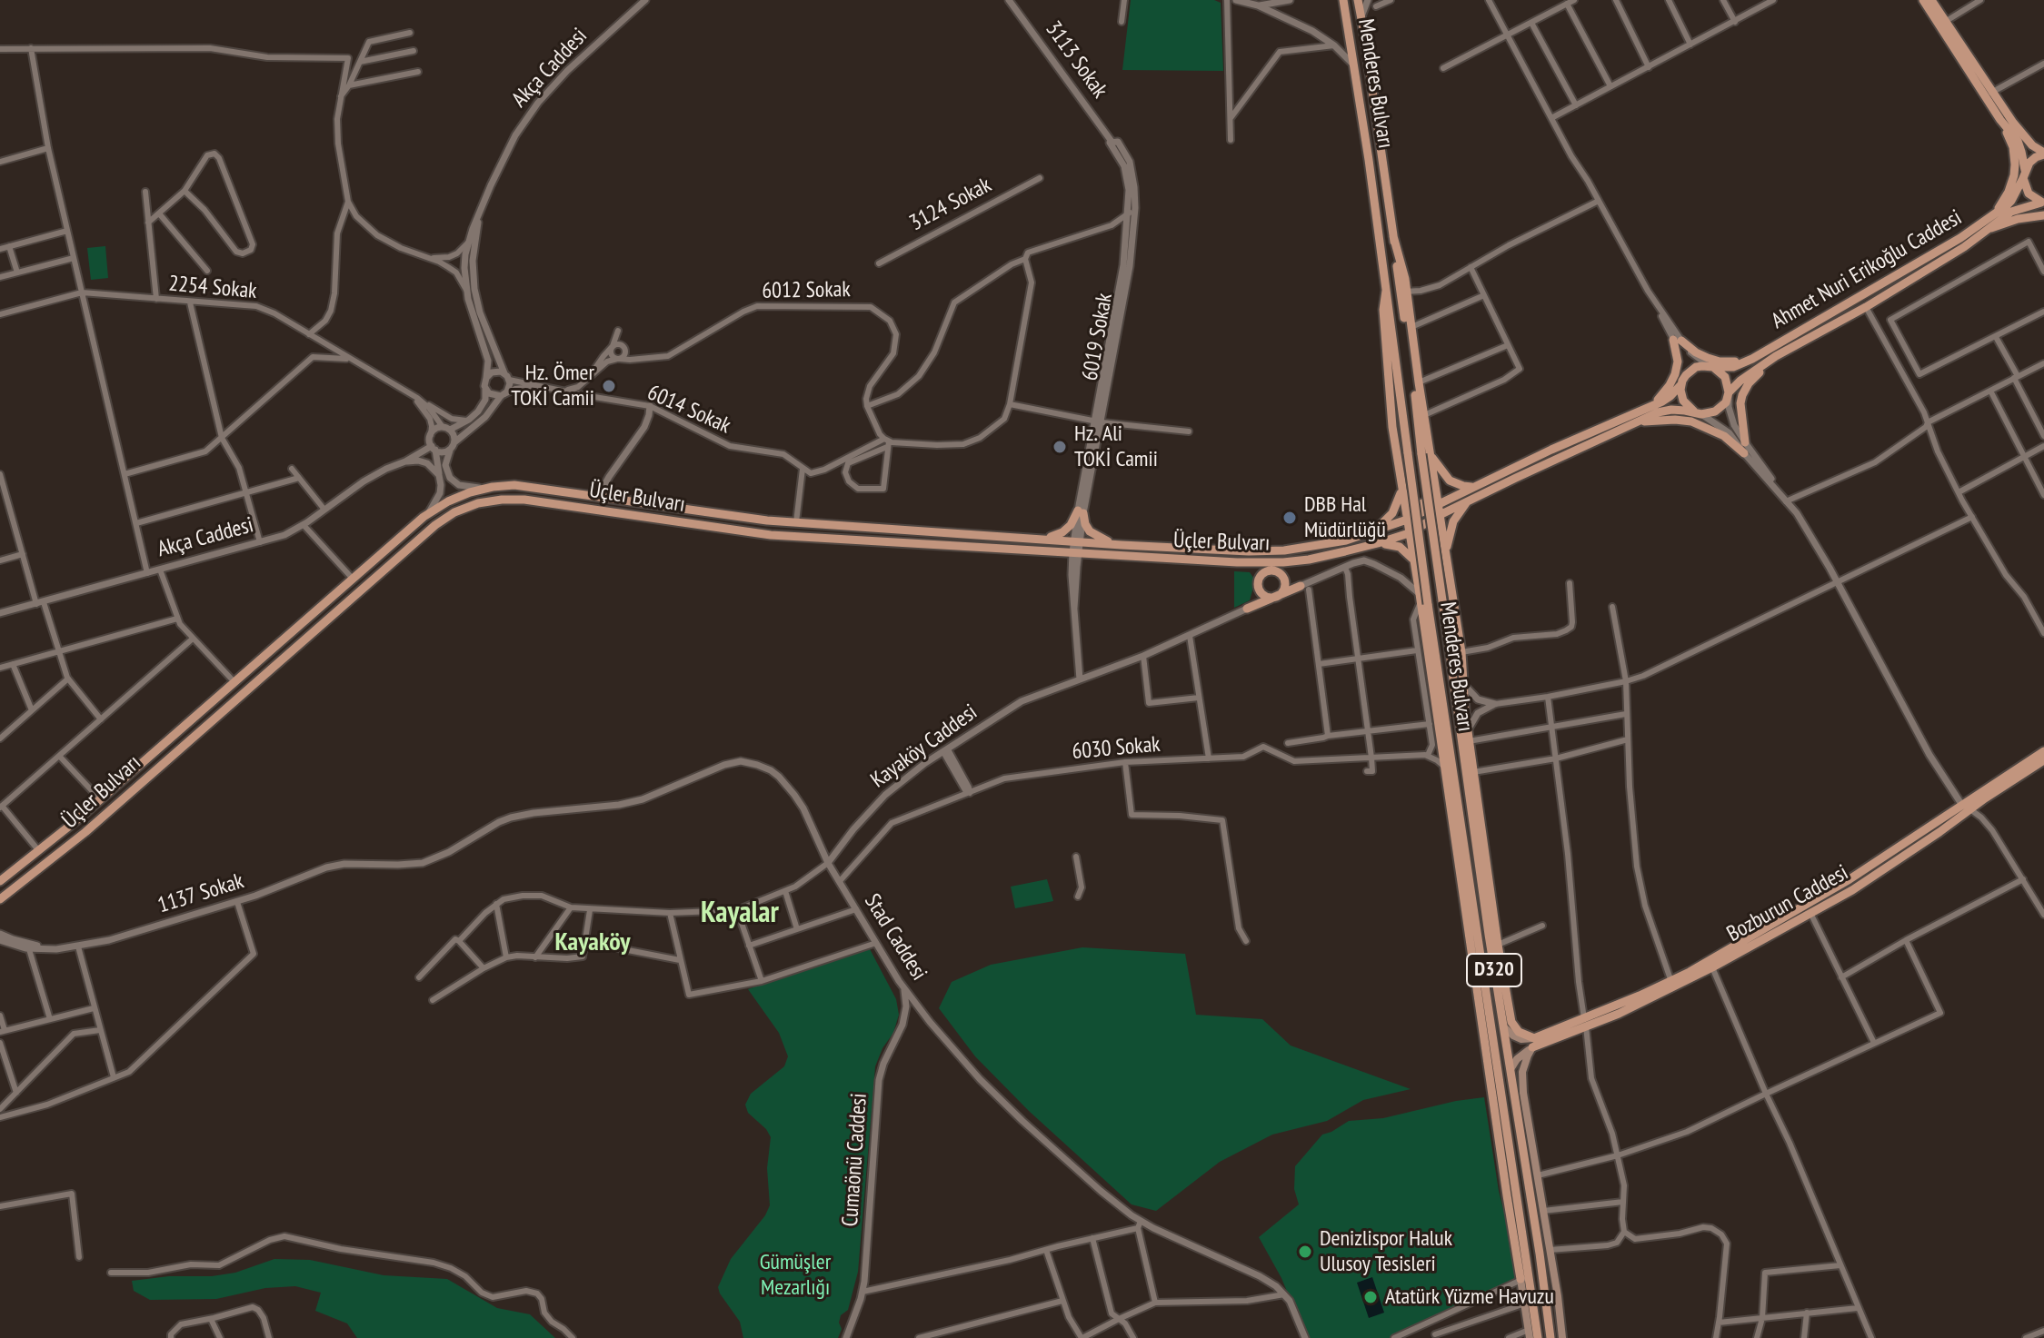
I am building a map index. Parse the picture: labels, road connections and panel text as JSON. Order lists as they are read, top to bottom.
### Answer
{
  "streets": {
    "main road": [
      "Menderes Bulvarı",
      "Ahmet Nuri Erikoğlu Caddesi",
      "Üçler Bulvarı",
      "Bozburun Caddesi",
      "D320"
    ],
    "street": [
      "3113 Sokak",
      "Akça Caddesi",
      "3124 Sokak",
      "2254 Sokak",
      "6012 Sokak",
      "6019 Sokak",
      "6014 Sokak",
      "Kayaköy Caddesi",
      "6030 Sokak",
      "1137 Sokak",
      "Stad Caddesi",
      "Cumaönü Caddesi"
    ]
  },
  "crossings": [
    ["3113 Sokak", "6019 Sokak"],
    ["Akça Caddesi", "2254 Sokak"],
    ["Akça Caddesi", "6014 Sokak"],
    ["6012 Sokak", "6014 Sokak"],
    ["6019 Sokak", "Üçler Bulvarı"],
    ["6019 Sokak", "Kayaköy Caddesi"],
    ["Kayaköy Caddesi", "Stad Caddesi"],
    ["6030 Sokak", "Stad Caddesi"],
    ["1137 Sokak", "Stad Caddesi"],
    ["Stad Caddesi", "Cumaönü Caddesi"]
  ],
  "districts": ["Kayalar", "Kayaköy"],
  "parks": ["Gümüşler Mezarlığı"],
  "places": [
    "Hz. Ömer TOKİ Camii",
    "Hz. Ali TOKİ Camii",
    "DBB Hal Müdürlüğü",
    "Denizlispor Haluk Ulusoy Tesisleri",
    "Atatürk Yüzme Havuzu"
  ]
}
